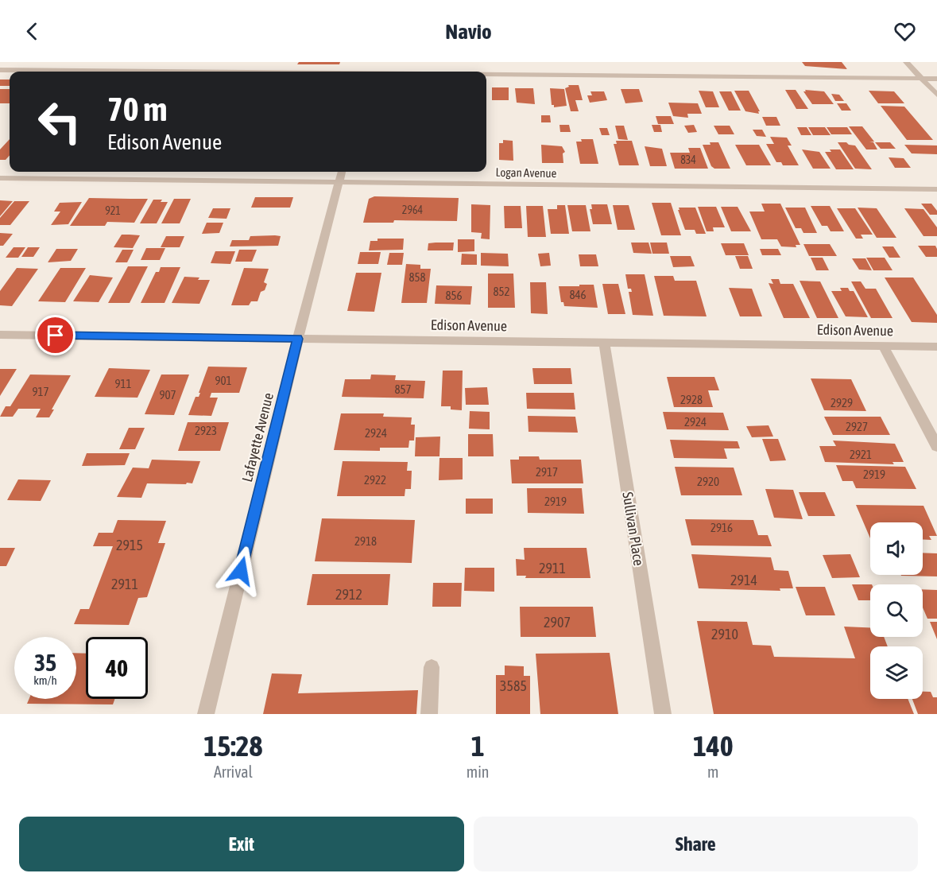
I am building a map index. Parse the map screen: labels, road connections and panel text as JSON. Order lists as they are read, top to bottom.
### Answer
{
  "streets": {
    "street": [
      "Logan Avenue",
      "Edison Avenue",
      "Lafayette Avenue",
      "Sullivan Place"
    ]
  },
  "crossings": [
    ["Logan Avenue", "Lafayette Avenue"],
    ["Edison Avenue", "Lafayette Avenue"],
    ["Edison Avenue", "Sullivan Place"]
  ],
  "house_numbers": [
    "834",
    "2964",
    "921",
    "858",
    "852",
    "846",
    "856",
    "901",
    "911",
    "857",
    "917",
    "907",
    "2928",
    "2929",
    "2924",
    "2927",
    "2923",
    "2924",
    "2921",
    "2917",
    "2919",
    "2922",
    "2920",
    "2919",
    "2916",
    "2918",
    "2915",
    "2911",
    "2914",
    "2911",
    "2912",
    "2907",
    "2910",
    "3585"
  ],
  "page": {
    "header": "Navio",
    "turn": ["70 m", "Edison Avenue"],
    "speed": "35 km/h",
    "limit": "40",
    "eta": [
      "15:28",
      "Arrival",
      "1",
      "min",
      "140",
      "m"
    ],
    "buttons": ["Exit", "Share"]
  }
}
